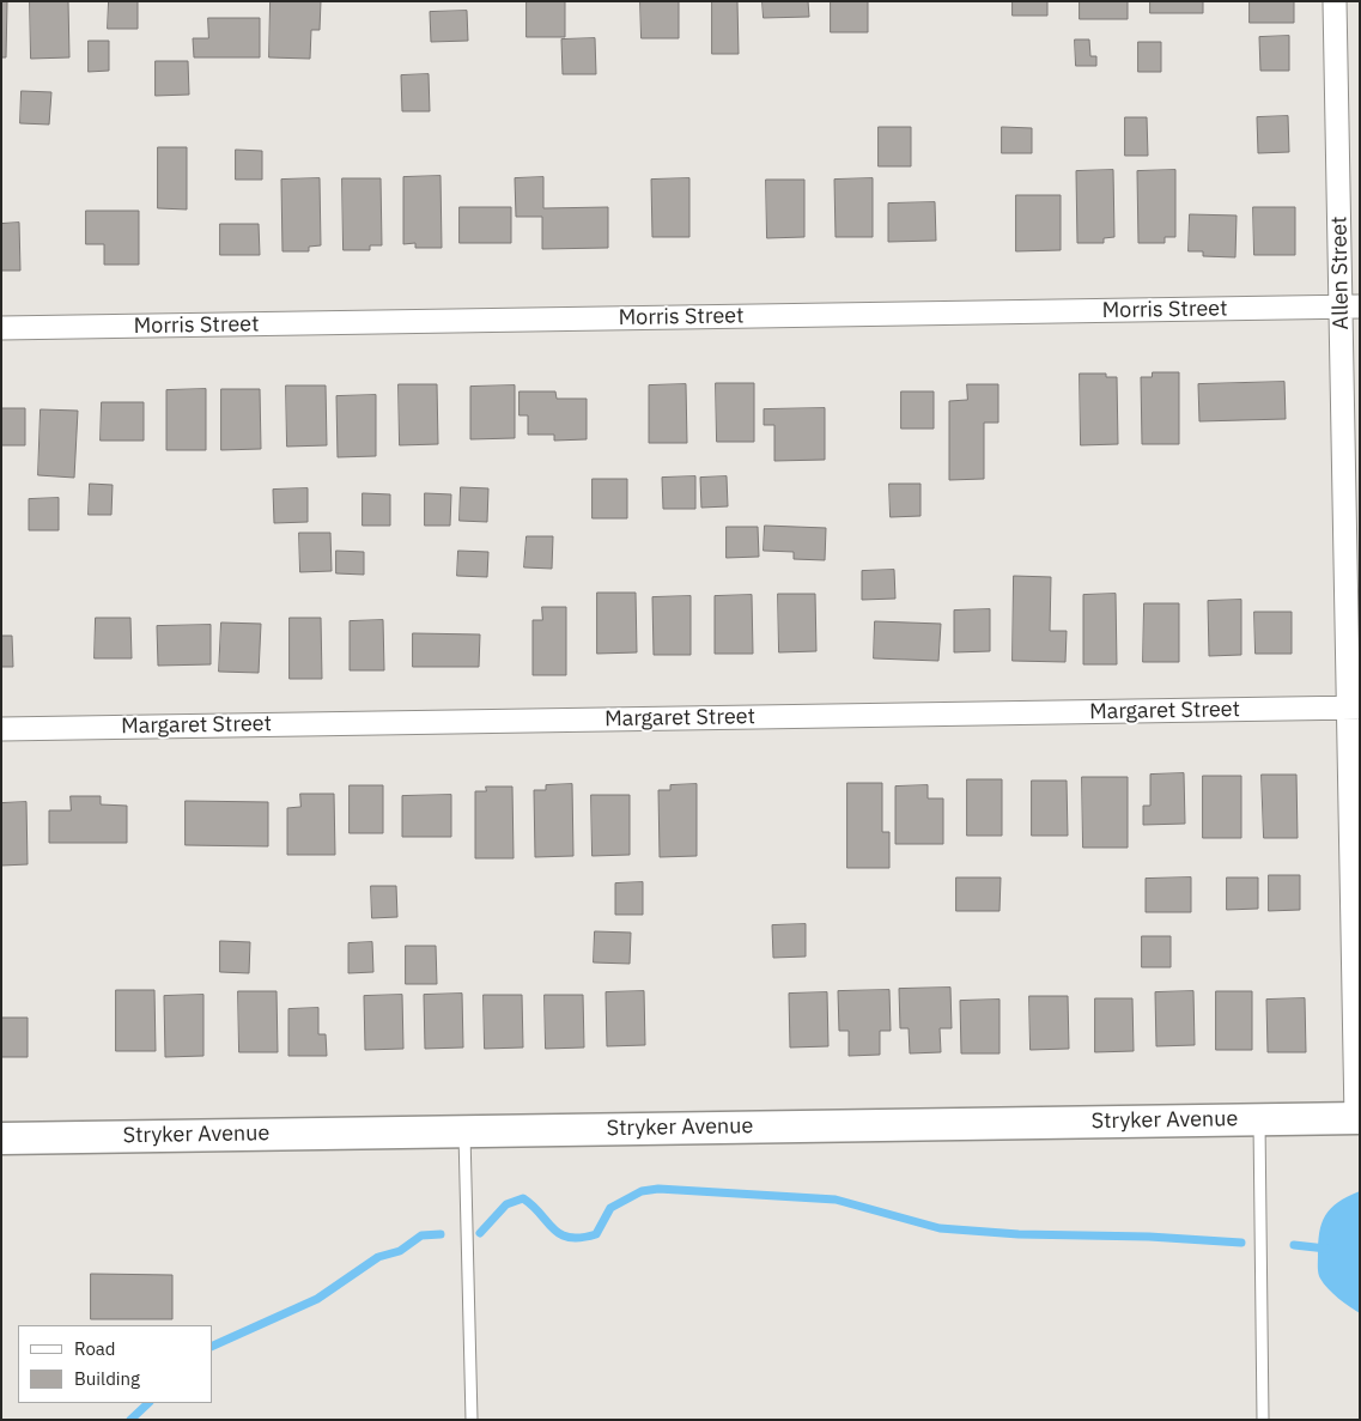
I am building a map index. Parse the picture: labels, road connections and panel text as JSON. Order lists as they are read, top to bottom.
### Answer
{
  "streets": {
    "street": [
      "Allen Street",
      "Morris Street",
      "Margaret Street",
      "Stryker Avenue"
    ]
  },
  "crossings": [
    ["Allen Street", "Morris Street"],
    ["Allen Street", "Margaret Street"],
    ["Allen Street", "Stryker Avenue"]
  ],
  "legend": ["Road", "Building"]
}
